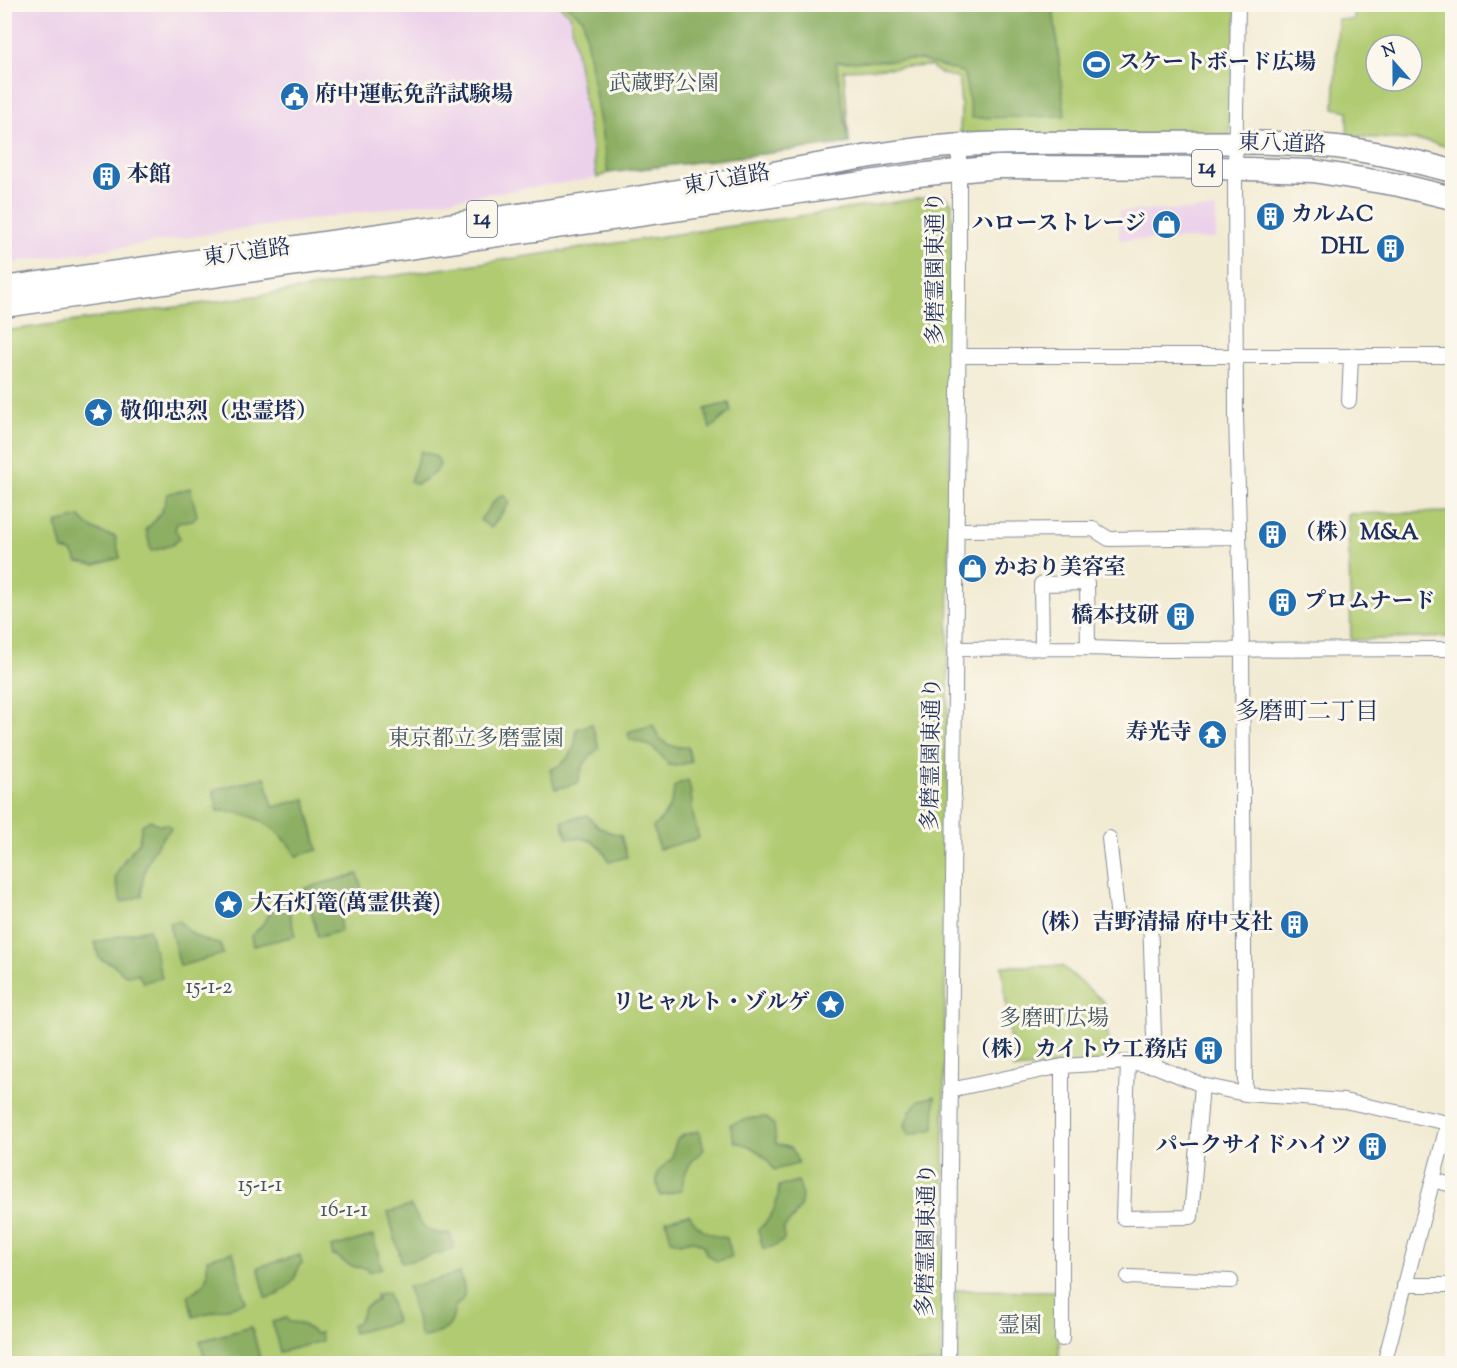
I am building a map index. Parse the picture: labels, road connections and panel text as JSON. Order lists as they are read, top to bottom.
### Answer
{
  "streets": {
    "main road": ["東八道路", "14"],
    "street": ["多磨霊園東通り"]
  },
  "crossings": [
    ["東八道路", "多磨霊園東通り"]
  ],
  "districts": ["多磨町二丁目"],
  "parks": [
    "武蔵野公園",
    "東京都立多磨霊園",
    "15-1-2",
    "多磨町広場",
    "15-1-1",
    "16-1-1",
    "霊園"
  ],
  "places": {
    "sports": ["スケートボード広場"],
    "public building": ["府中運転免許試験場"],
    "building": [
      "本館",
      "カルムC",
      "DHL",
      "（株）M&A",
      "プロムナード",
      "橋本技研",
      "(株）吉野清掃 府中支社",
      "（株）カイトウ工務店",
      "パークサイドハイツ"
    ],
    "shop": ["ハローストレージ", "かおり美容室"],
    "place": ["敬仰忠烈（忠霊塔）", "大石灯篭(萬霊供養)", "リヒャルト・ゾルゲ"],
    "temple": ["寿光寺"]
  },
  "north": "top"
}
